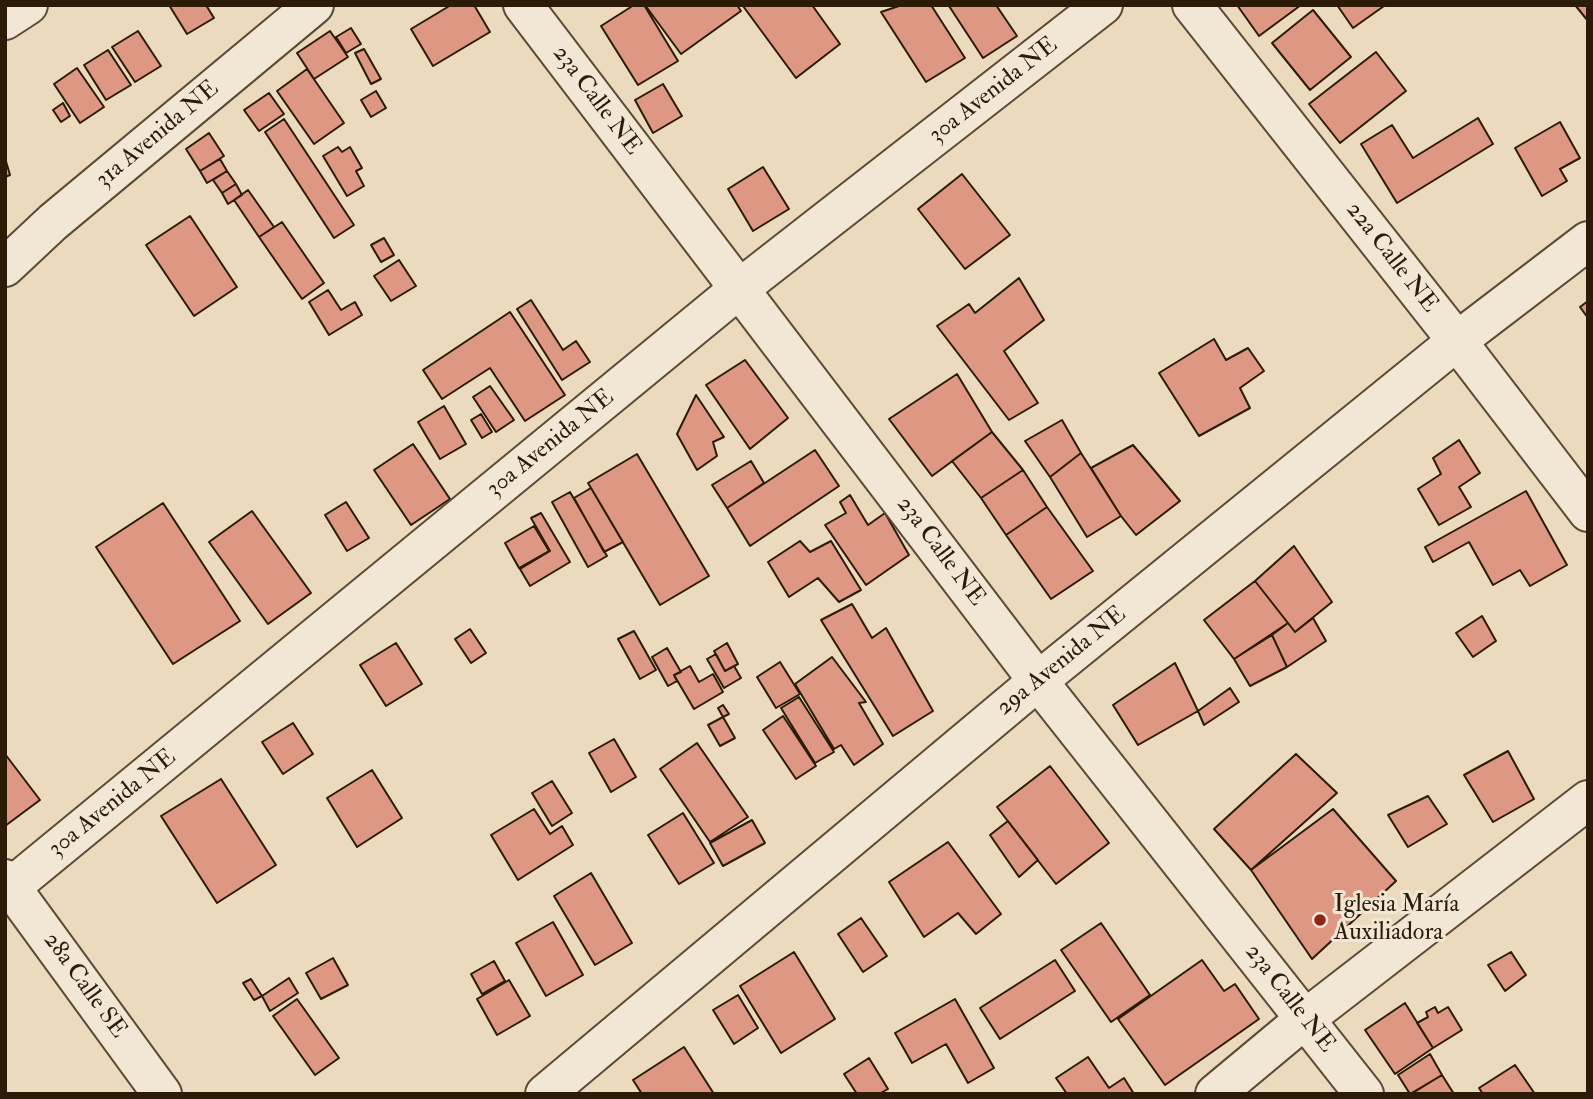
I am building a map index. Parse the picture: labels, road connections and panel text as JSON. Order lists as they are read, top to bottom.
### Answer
{
  "streets": {
    "street": [
      "30a Avenida NE",
      "23a Calle NE",
      "31a Avenida NE",
      "22a Calle NE",
      "29a Avenida NE",
      "28a Calle SE"
    ]
  },
  "crossings": [
    ["30a Avenida NE", "23a Calle NE"],
    ["30a Avenida NE", "28a Calle SE"],
    ["23a Calle NE", "29a Avenida NE"],
    ["22a Calle NE", "29a Avenida NE"]
  ],
  "places": ["Iglesia María Auxiliadora"]
}
